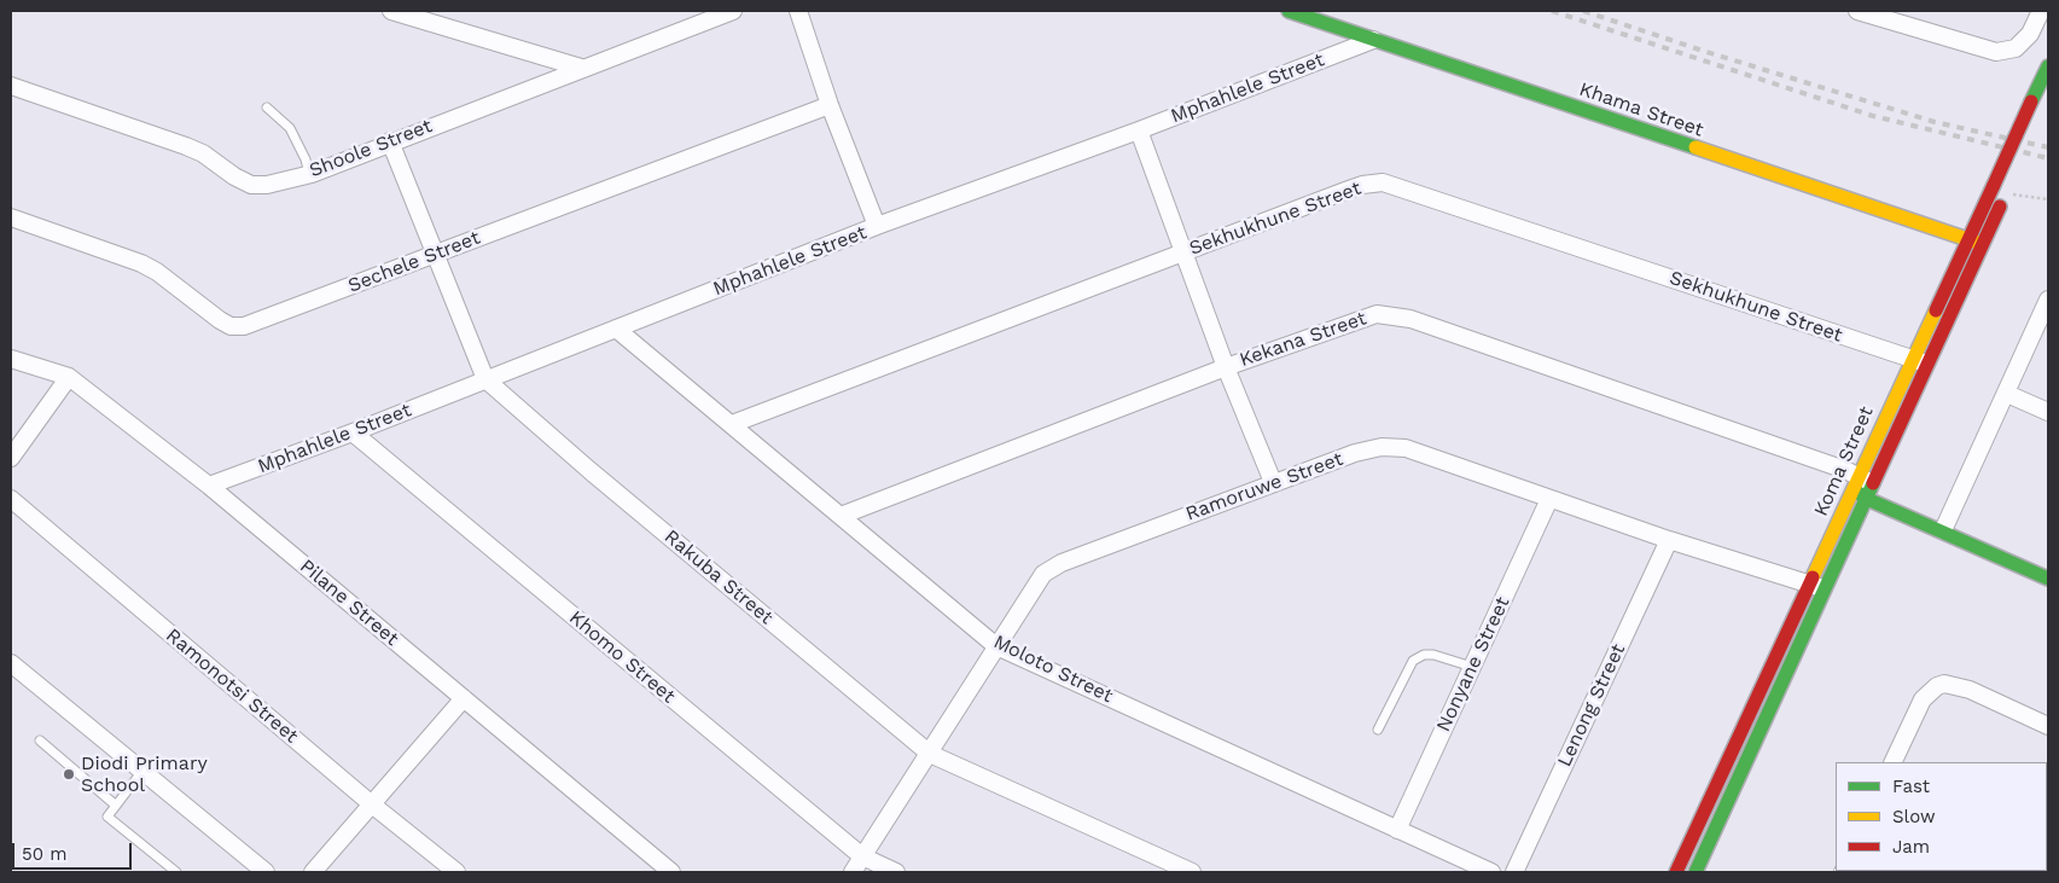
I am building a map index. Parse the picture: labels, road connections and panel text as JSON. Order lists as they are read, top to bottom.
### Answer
{
  "streets": {
    "main road": ["Khama Street", "Koma Street"],
    "street": [
      "Mphahlele Street",
      "Shoole Street",
      "Sekhukhune Street",
      "Sechele Street",
      "Kekana Street",
      "Ramoruwe Street",
      "Rakuba Street",
      "Pilane Street",
      "Khomo Street",
      "Nonyane Street",
      "Moloto Street",
      "Ramonotsi Street",
      "Lenong Street"
    ]
  },
  "crossings": [
    ["Mphahlele Street", "Khama Street"],
    ["Mphahlele Street", "Rakuba Street"],
    ["Mphahlele Street", "Pilane Street"],
    ["Mphahlele Street", "Khomo Street"],
    ["Mphahlele Street", "Moloto Street"],
    ["Khama Street", "Koma Street"],
    ["Shoole Street", "Rakuba Street"],
    ["Sekhukhune Street", "Koma Street"],
    ["Sekhukhune Street", "Moloto Street"],
    ["Sechele Street", "Rakuba Street"],
    ["Kekana Street", "Koma Street"],
    ["Kekana Street", "Moloto Street"],
    ["Koma Street", "Ramoruwe Street"],
    ["Ramoruwe Street", "Rakuba Street"],
    ["Ramoruwe Street", "Khomo Street"],
    ["Ramoruwe Street", "Nonyane Street"],
    ["Ramoruwe Street", "Moloto Street"],
    ["Ramoruwe Street", "Lenong Street"],
    ["Nonyane Street", "Moloto Street"]
  ],
  "places": ["Diodi Primary School"],
  "legend": ["Fast", "Slow", "Jam"],
  "scale_bar": "50 m"
}
